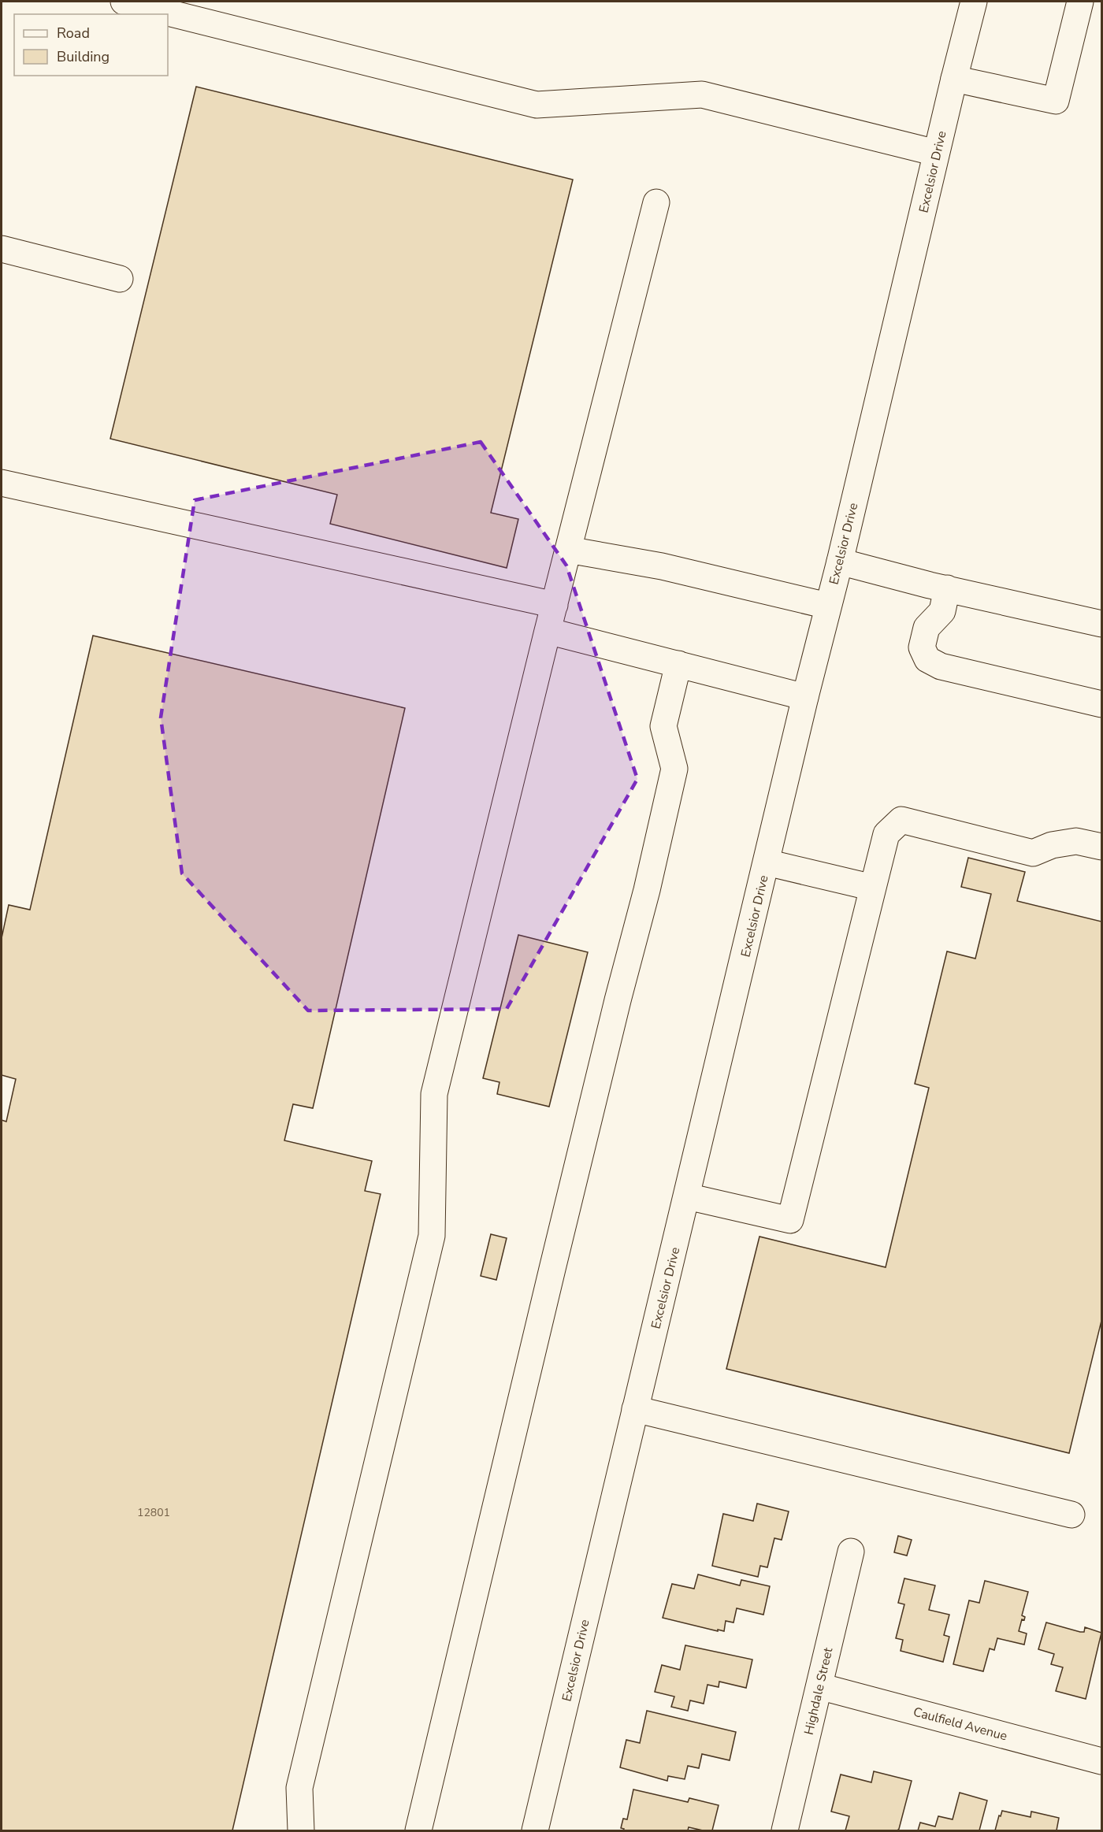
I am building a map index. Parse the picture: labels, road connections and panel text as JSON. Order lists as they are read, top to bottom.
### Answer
{
  "streets": {
    "main road": ["Excelsior Drive", "Highdale Street", "Caulfield Avenue"]
  },
  "crossings": [
    ["Highdale Street", "Caulfield Avenue"]
  ],
  "house_numbers": ["12801"],
  "legend": ["Road", "Building"]
}
